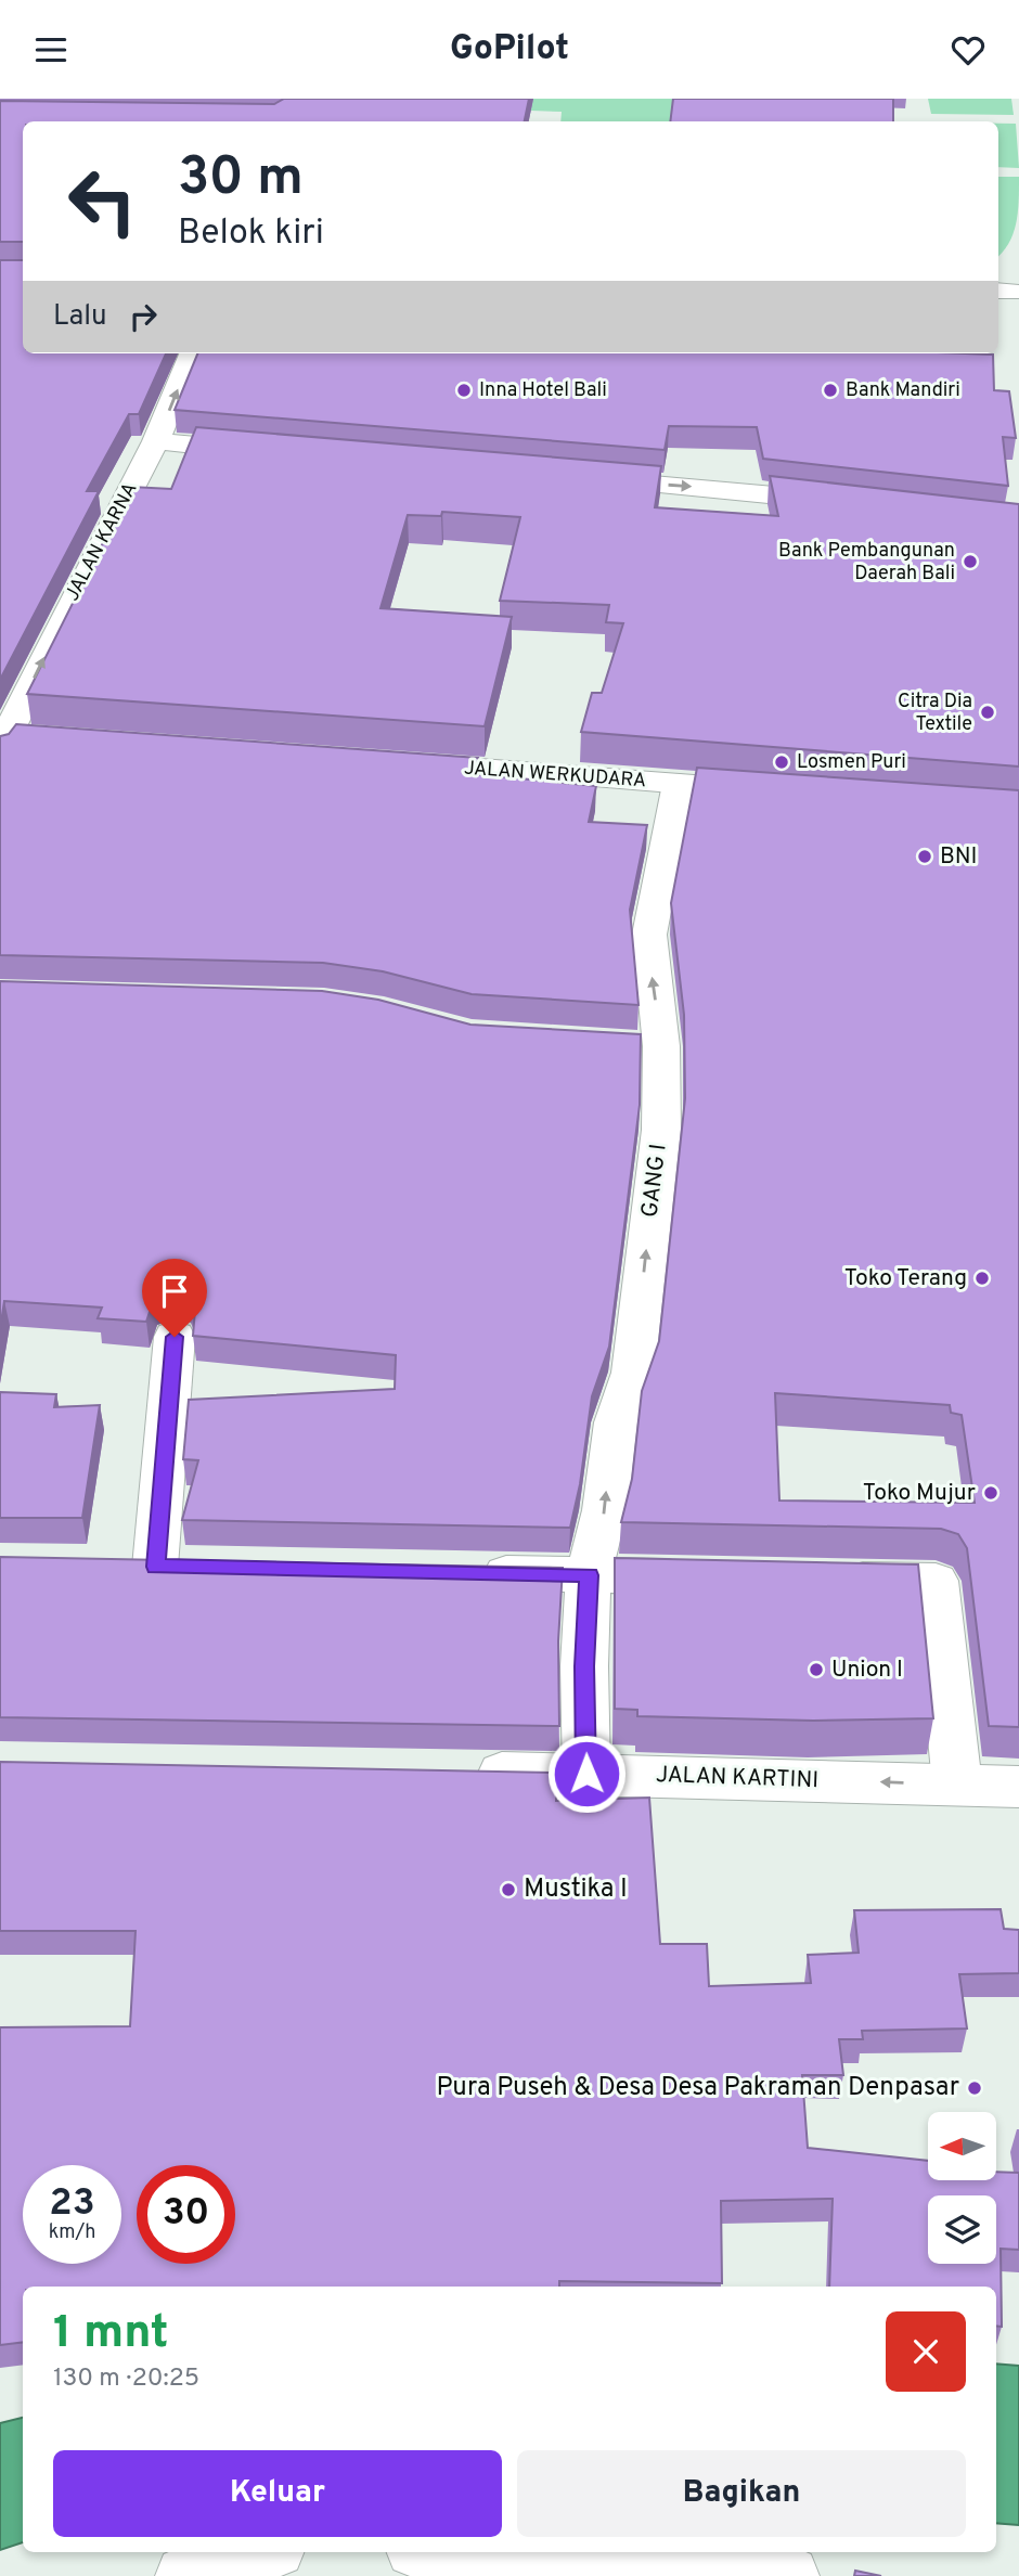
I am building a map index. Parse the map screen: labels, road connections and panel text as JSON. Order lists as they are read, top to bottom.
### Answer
{
  "streets": {
    "street": [
      "JALAN KARNA",
      "JALAN WERKUDARA",
      "GANG I",
      "JALAN KARTINI"
    ]
  },
  "crossings": [
    ["JALAN WERKUDARA", "GANG I"],
    ["GANG I", "JALAN KARTINI"]
  ],
  "one_way": ["JALAN KARNA", "GANG I"],
  "places": [
    "Inna Hotel Bali",
    "Bank Mandiri",
    "Bank Pembangunan Daerah Bali",
    "Citra Dia Textile",
    "Losmen Puri",
    "BNI",
    "Toko Terang",
    "Toko Mujur",
    "Union I",
    "Mustika I",
    "Pura Puseh & Desa Desa Pakraman Denpasar"
  ],
  "north": "left",
  "page": {
    "header": "GoPilot",
    "turn": ["30 m", "Belok kiri"],
    "then": "Lalu",
    "speed": "23 km/h",
    "limit": "30",
    "heading": ["1 mnt", "130 m · 20:25"],
    "buttons": ["Keluar", "Bagikan"]
  }
}
